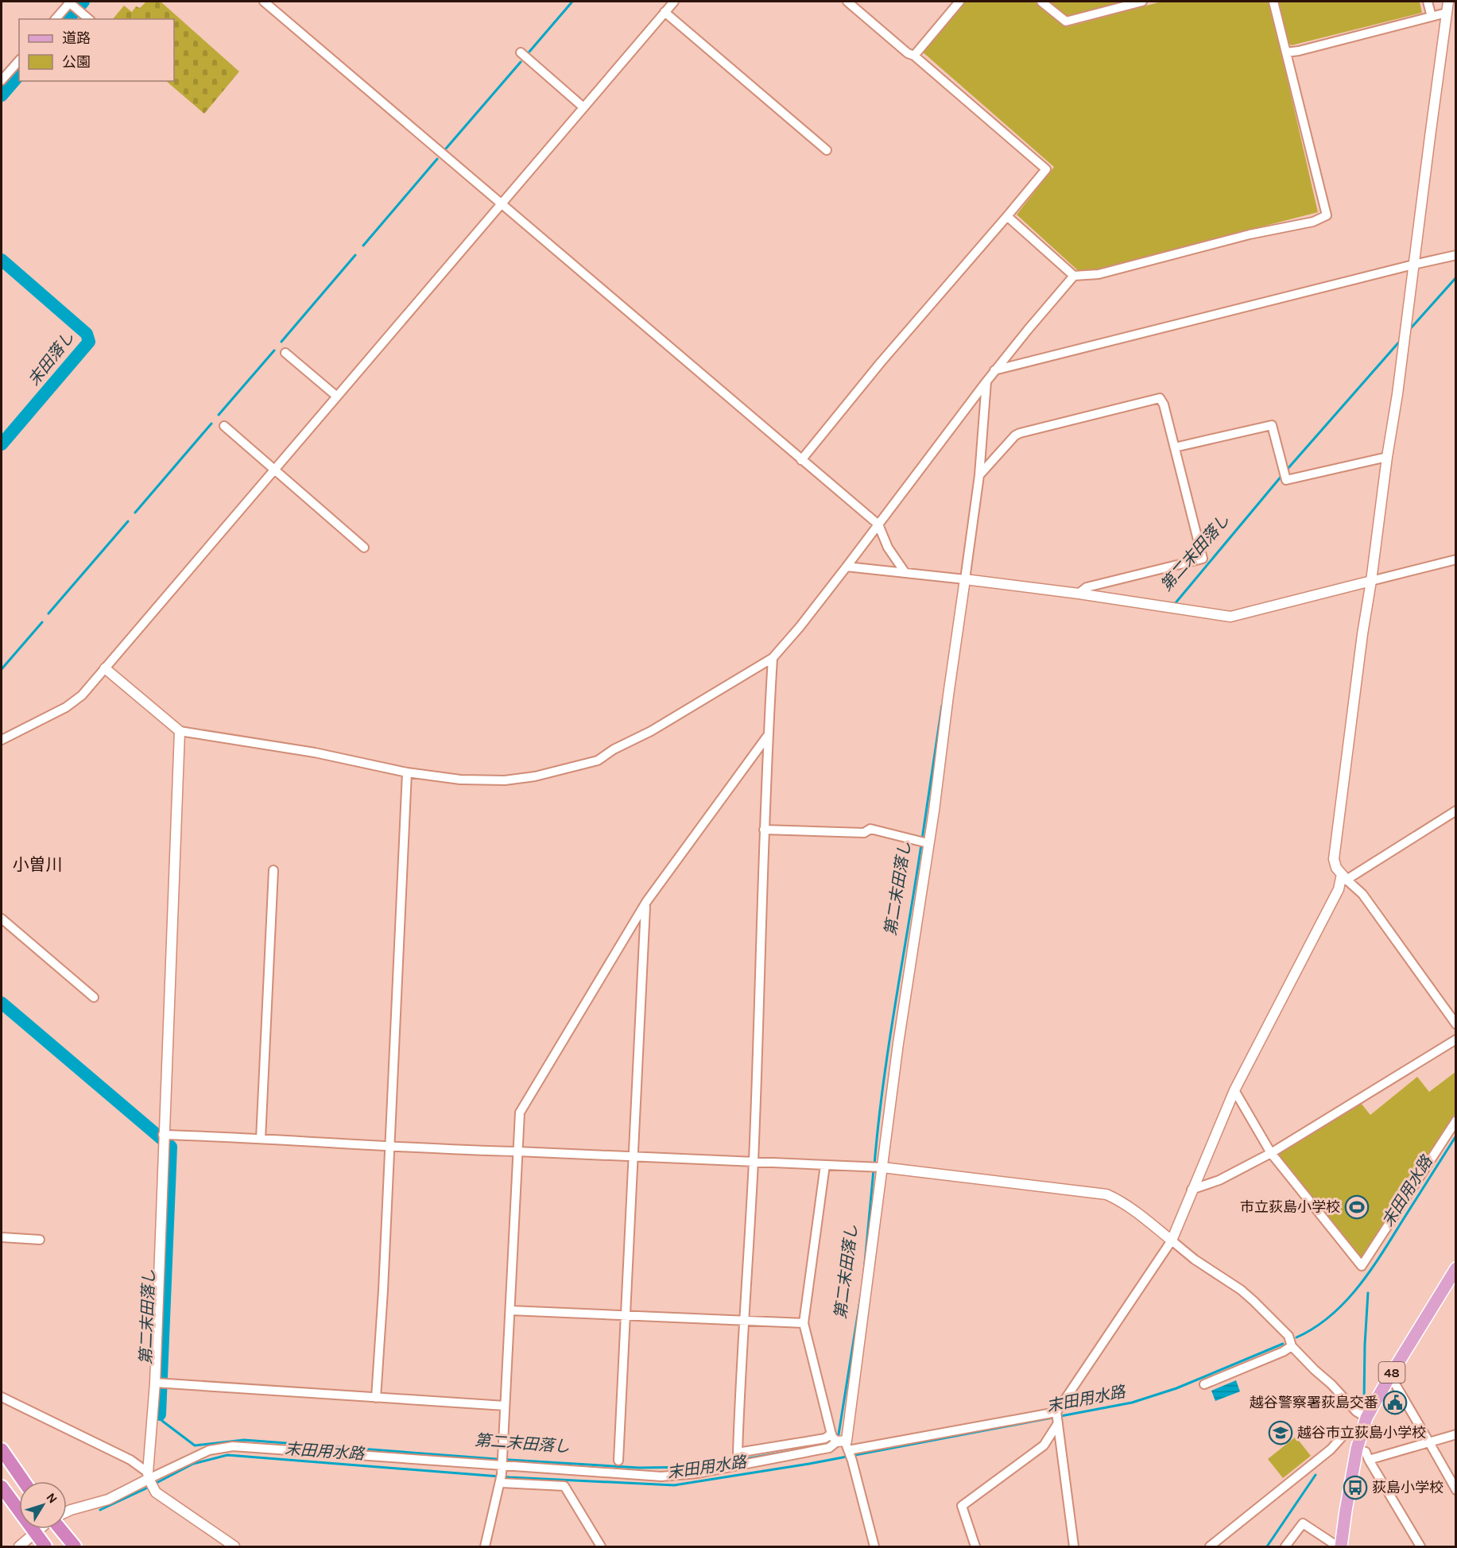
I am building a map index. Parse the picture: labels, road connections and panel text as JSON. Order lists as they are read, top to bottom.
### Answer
{
  "streets": {
    "main road": ["48"]
  },
  "districts": ["小曽川"],
  "water": ["末田落し", "第二末田落し", "末田用水路"],
  "places": {
    "sports": ["市立荻島小学校"],
    "public building": ["越谷警察署荻島交番"],
    "school or university": ["越谷市立荻島小学校"],
    "bus stop": ["荻島小学校"]
  },
  "legend": ["道路", "公園"],
  "north": "top right"
}
